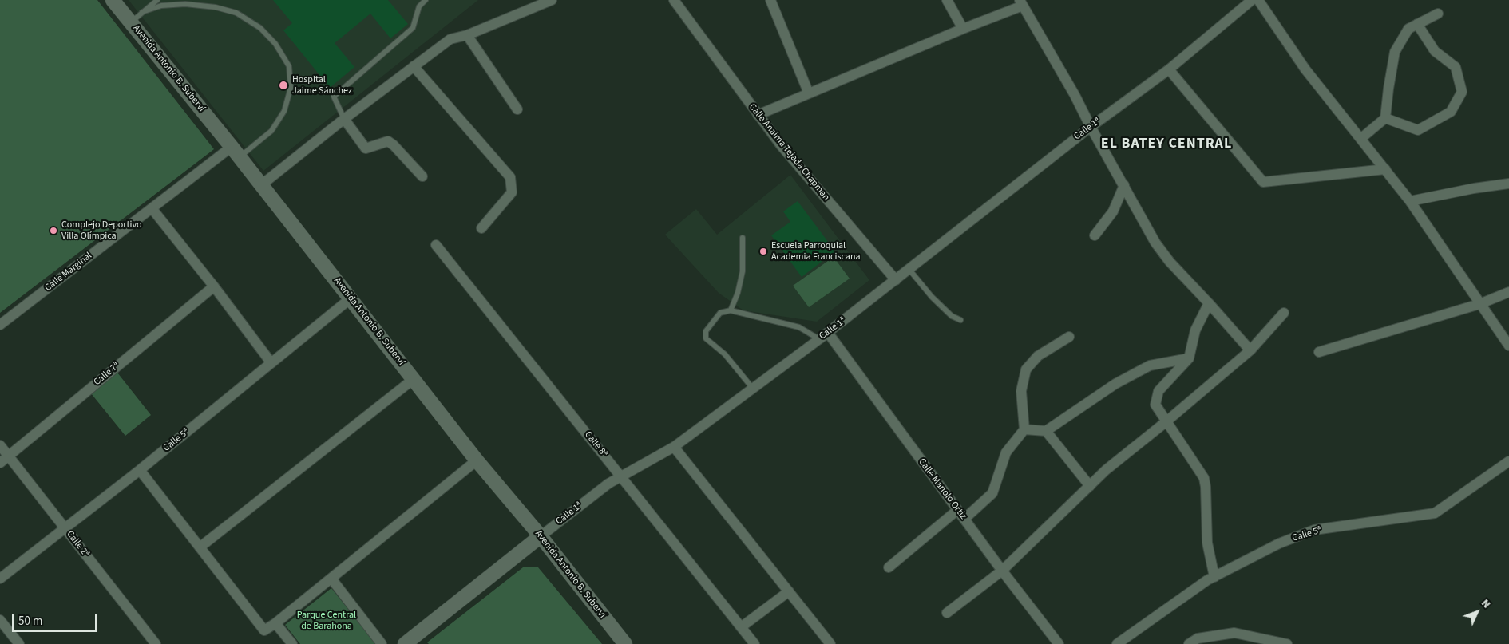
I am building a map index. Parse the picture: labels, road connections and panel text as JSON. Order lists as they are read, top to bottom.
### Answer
{
  "streets": {
    "main road": ["Avenida Antonio B. Suberví", "Calle 1ª"],
    "street": [
      "Calle Anaima Tejada Chapman",
      "Calle Marginal",
      "Calle 7ª",
      "Calle 5ª",
      "Calle 8ª",
      "Calle Manolo Ortiz",
      "Calle 2ª"
    ]
  },
  "crossings": [
    ["Avenida Antonio B. Suberví", "Calle 1ª"],
    ["Avenida Antonio B. Suberví", "Calle Marginal"],
    ["Avenida Antonio B. Suberví", "Calle 5ª"],
    ["Calle 1ª", "Calle Anaima Tejada Chapman"],
    ["Calle 1ª", "Calle 8ª"],
    ["Calle 1ª", "Calle Manolo Ortiz"],
    ["Calle 7ª", "Calle 2ª"],
    ["Calle 5ª", "Calle 2ª"]
  ],
  "districts": ["EL BATEY CENTRAL"],
  "parks": ["Parque Central de Barahona"],
  "places": ["Hospital Jaime Sánchez", "Complejo Deportivo Villa Olímpica", "Escuela Parroquial Academia Franciscana"],
  "scale_bar": "50 m",
  "north": "top right"
}
